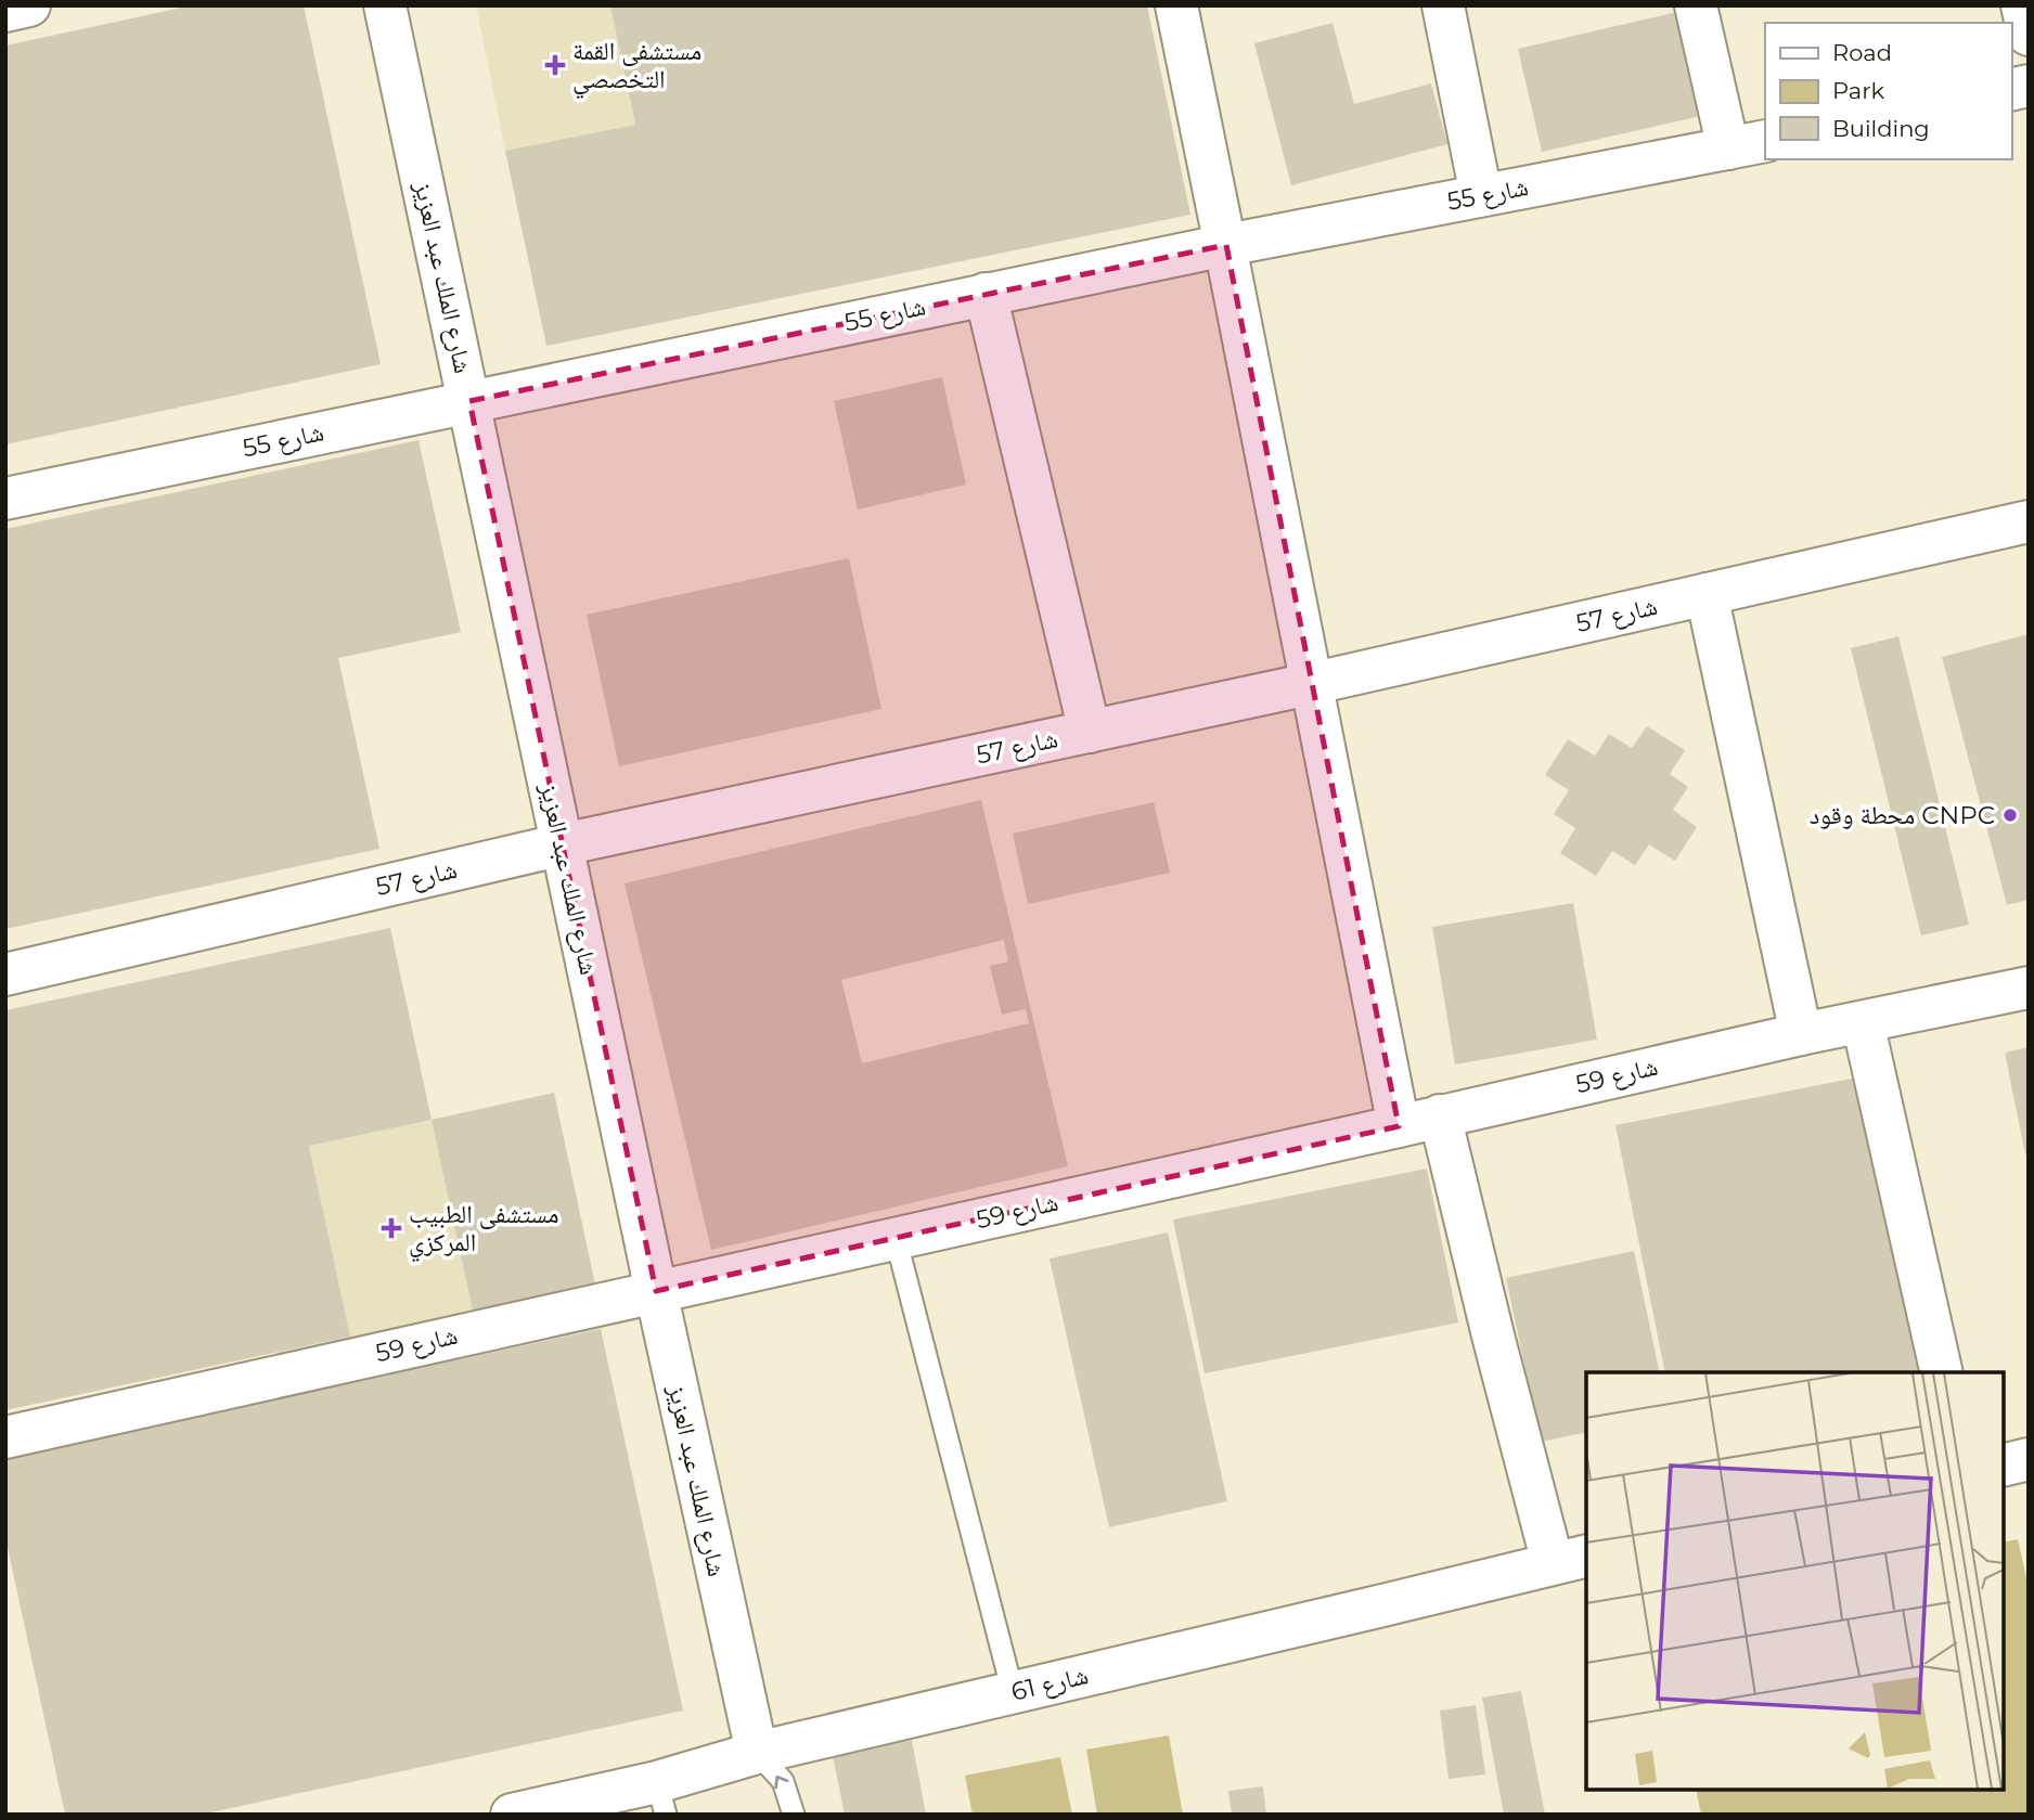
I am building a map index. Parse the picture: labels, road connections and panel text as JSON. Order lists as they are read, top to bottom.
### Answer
{
  "streets": {
    "street": [
      "شارع 55",
      "شارع الملك عبد العزيز",
      "شارع 57",
      "شارع 59",
      "شارع 61"
    ]
  },
  "crossings": [
    ["شارع 55", "شارع الملك عبد العزيز"],
    ["شارع الملك عبد العزيز", "شارع 57"],
    ["شارع الملك عبد العزيز", "شارع 59"],
    ["شارع الملك عبد العزيز", "شارع 61"]
  ],
  "places": {
    "health": ["مستشفى القمة التخصصي", "مستشفى الطبيب المركزي"],
    "other": ["محطة وقود CNPC"]
  },
  "legend": ["Road", "Park", "Building"]
}
